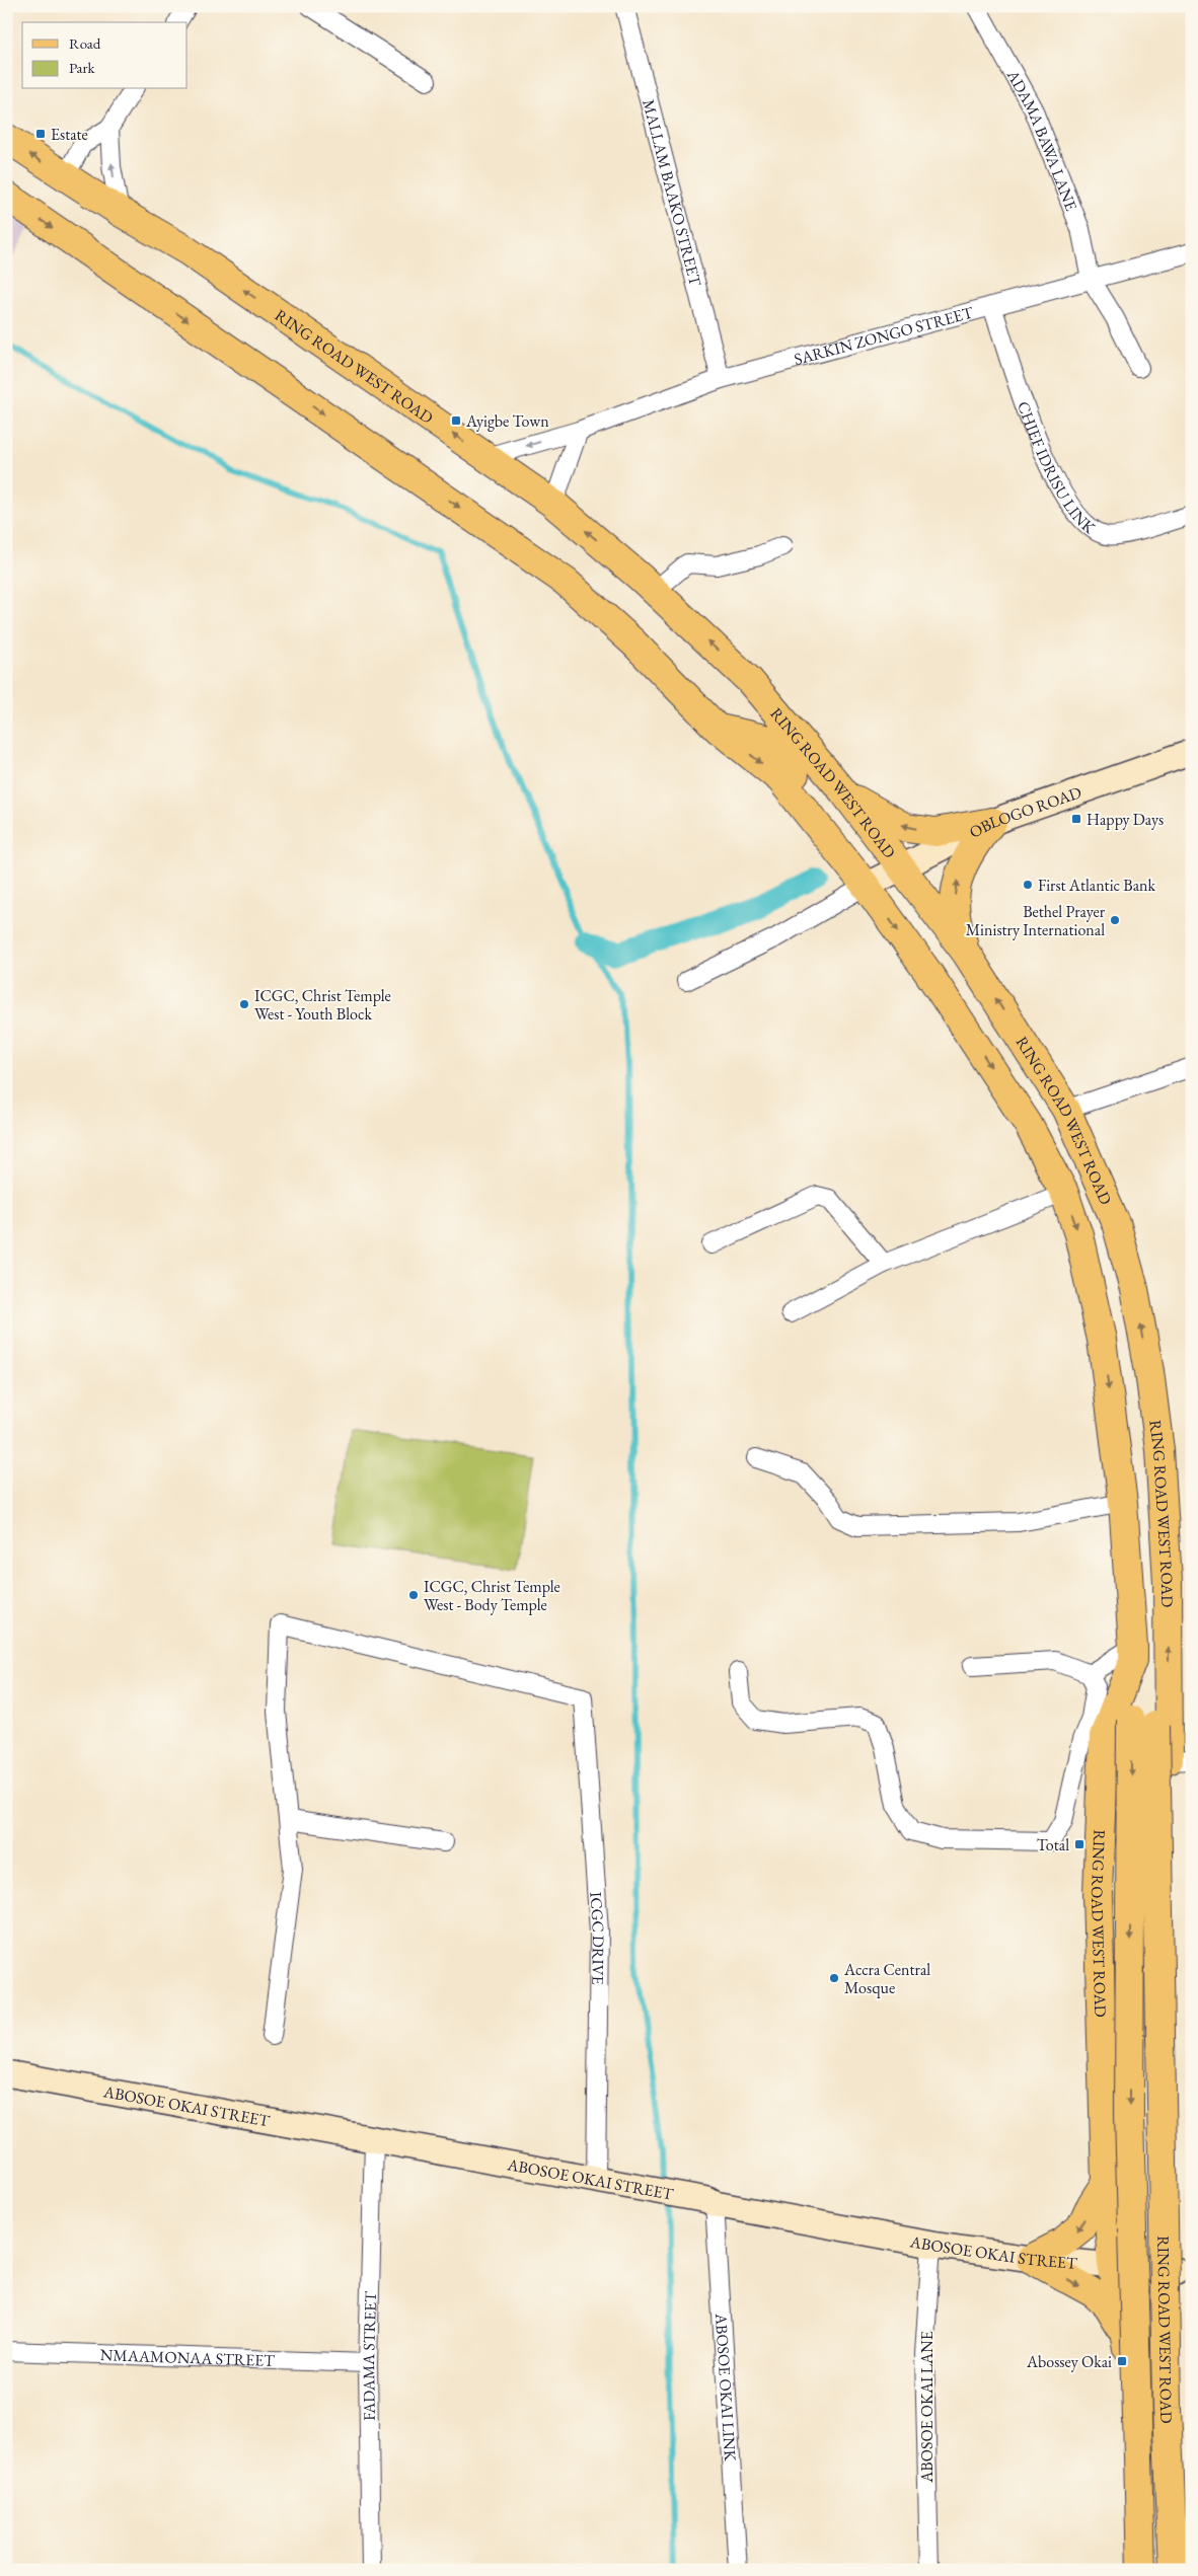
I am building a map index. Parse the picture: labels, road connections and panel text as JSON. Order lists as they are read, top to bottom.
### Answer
{
  "streets": {
    "main road": ["RING ROAD WEST ROAD"],
    "street": [
      "ADAMA BAWA LANE",
      "MALLAM BAAKO STREET",
      "SARKIN ZONGO STREET",
      "CHIEF IDRISU LINK",
      "OBLOGO ROAD",
      "ICGC DRIVE",
      "ABOSOE OKAI STREET",
      "FADAMA STREET",
      "NMAAMONAA STREET",
      "ABOSOE OKAI LINK",
      "ABOSOE OKAI LANE"
    ]
  },
  "crossings": [
    ["ADAMA BAWA LANE", "SARKIN ZONGO STREET"],
    ["MALLAM BAAKO STREET", "SARKIN ZONGO STREET"],
    ["SARKIN ZONGO STREET", "RING ROAD WEST ROAD"],
    ["SARKIN ZONGO STREET", "CHIEF IDRISU LINK"],
    ["RING ROAD WEST ROAD", "OBLOGO ROAD"],
    ["RING ROAD WEST ROAD", "ABOSOE OKAI STREET"],
    ["ICGC DRIVE", "ABOSOE OKAI STREET"],
    ["ABOSOE OKAI STREET", "FADAMA STREET"],
    ["ABOSOE OKAI STREET", "ABOSOE OKAI LINK"],
    ["ABOSOE OKAI STREET", "ABOSOE OKAI LANE"],
    ["FADAMA STREET", "NMAAMONAA STREET"]
  ],
  "places": {
    "transit": [
      "Estate",
      "Ayigbe Town",
      "Happy Days",
      "Total",
      "Abossey Okai"
    ],
    "other": [
      "First Atlantic Bank",
      "Bethel Prayer Ministry International",
      "ICGC, Christ Temple West - Youth Block",
      "ICGC, Christ Temple West - Body Temple",
      "Accra Central Mosque"
    ]
  },
  "legend": ["Road", "Park"]
}
